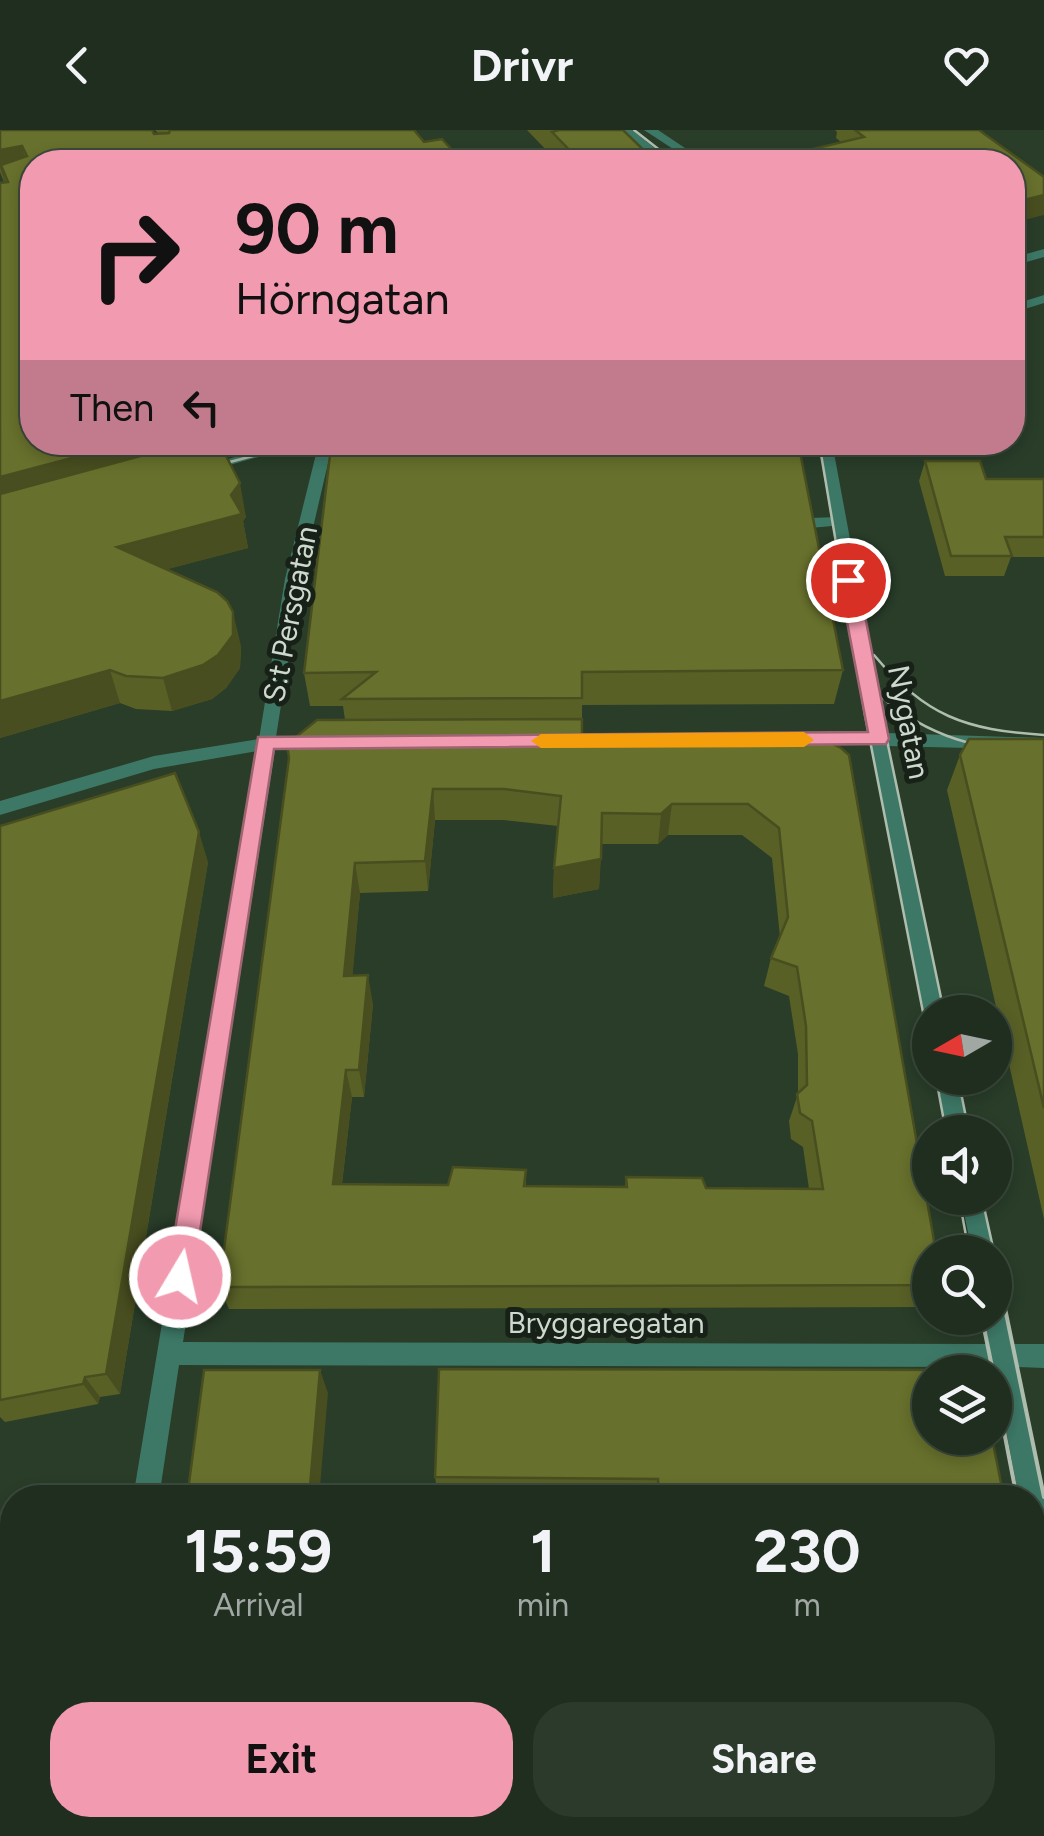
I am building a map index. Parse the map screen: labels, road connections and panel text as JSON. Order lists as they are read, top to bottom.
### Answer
{
  "streets": {
    "street": ["S:t Persgatan", "Nygatan", "Bryggaregatan"]
  },
  "crossings": [
    ["S:t Persgatan", "Bryggaregatan"]
  ],
  "north": "left",
  "page": {
    "header": "Drivr",
    "turn": ["90 m", "Hörngatan"],
    "then": "Then",
    "eta": [
      "15:59",
      "Arrival",
      "1",
      "min",
      "230",
      "m"
    ],
    "buttons": ["Exit", "Share"]
  }
}
